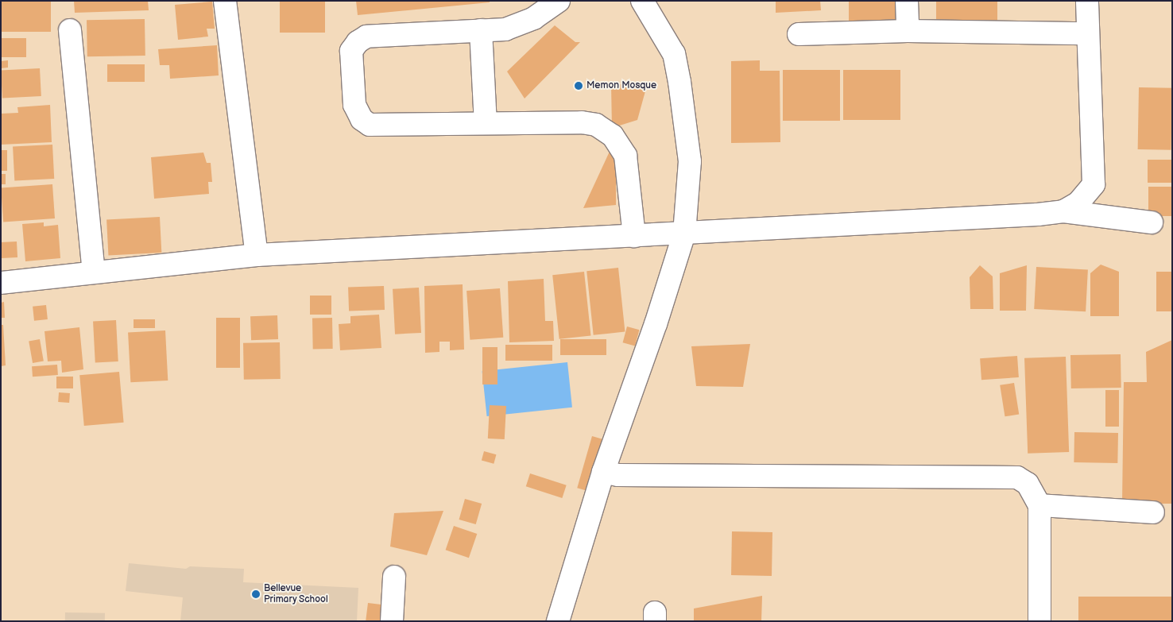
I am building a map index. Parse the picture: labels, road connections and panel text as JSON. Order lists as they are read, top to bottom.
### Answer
{
  "places": ["Memon Mosque", "Bellevue Primary School"]
}
